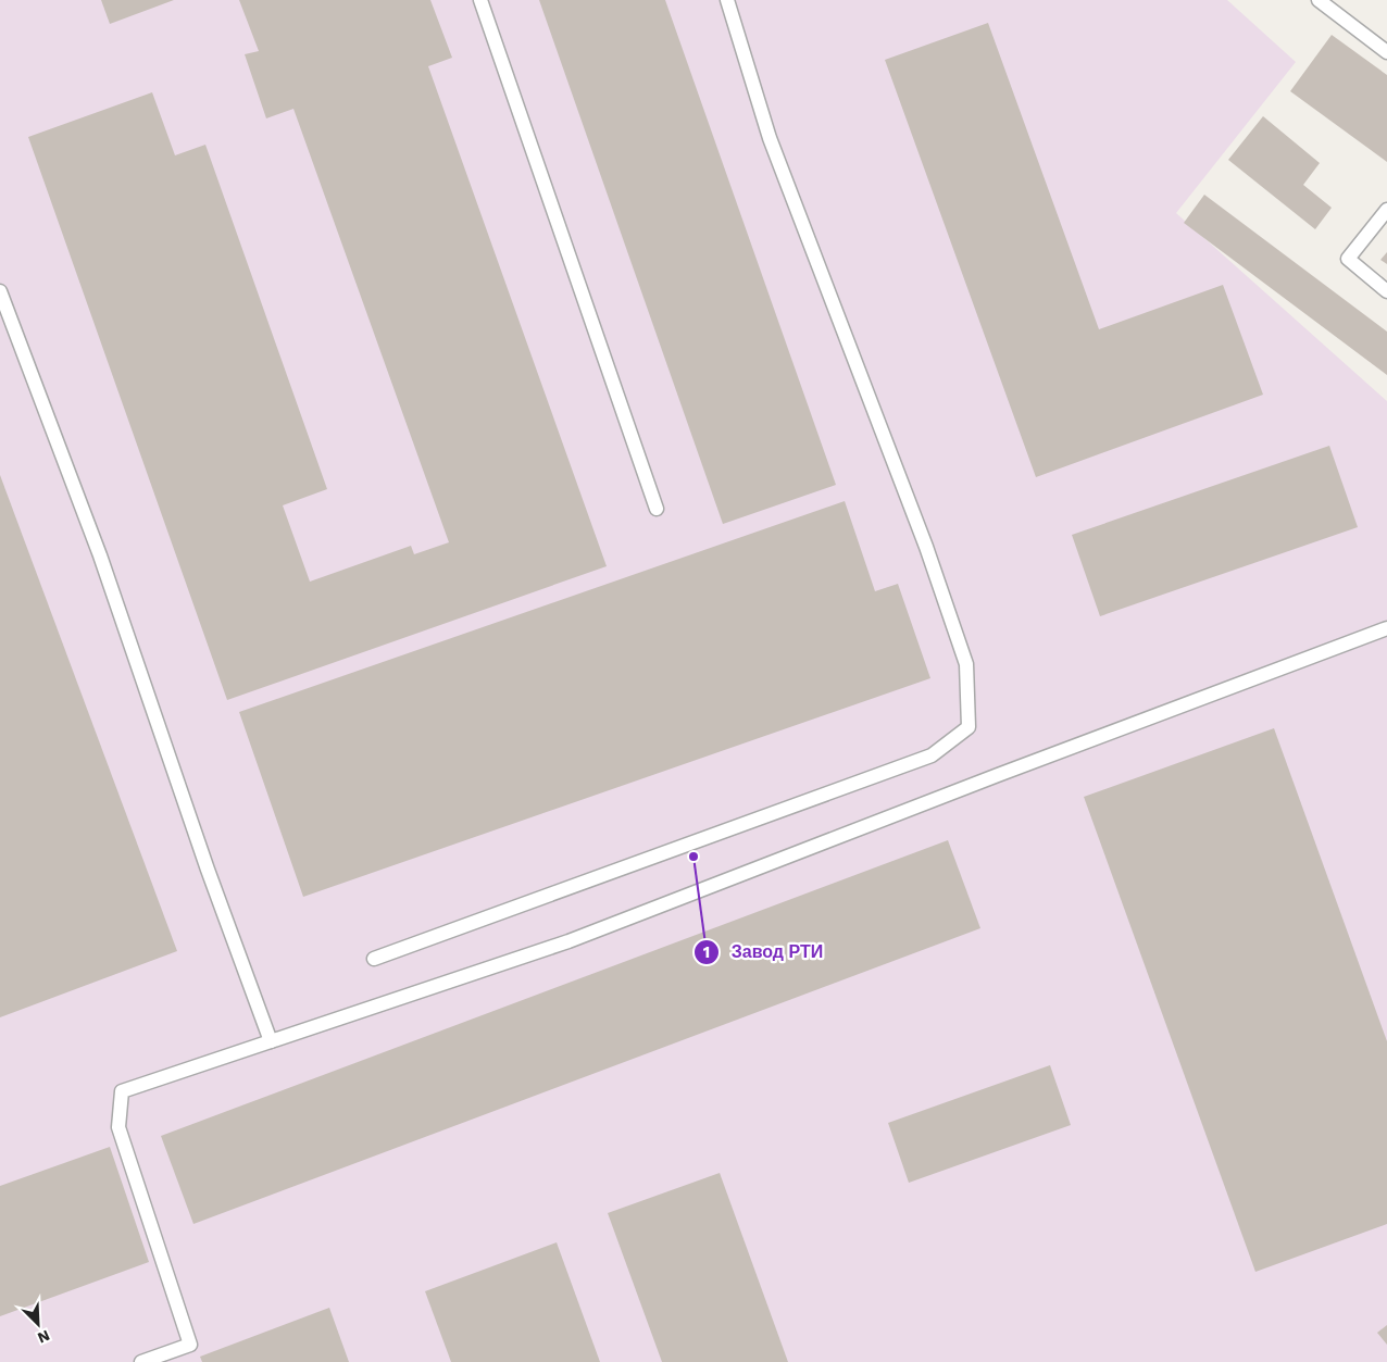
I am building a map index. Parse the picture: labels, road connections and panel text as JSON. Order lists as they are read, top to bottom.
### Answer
{
  "places": ["Завод РТИ"],
  "north": "bottom right"
}
